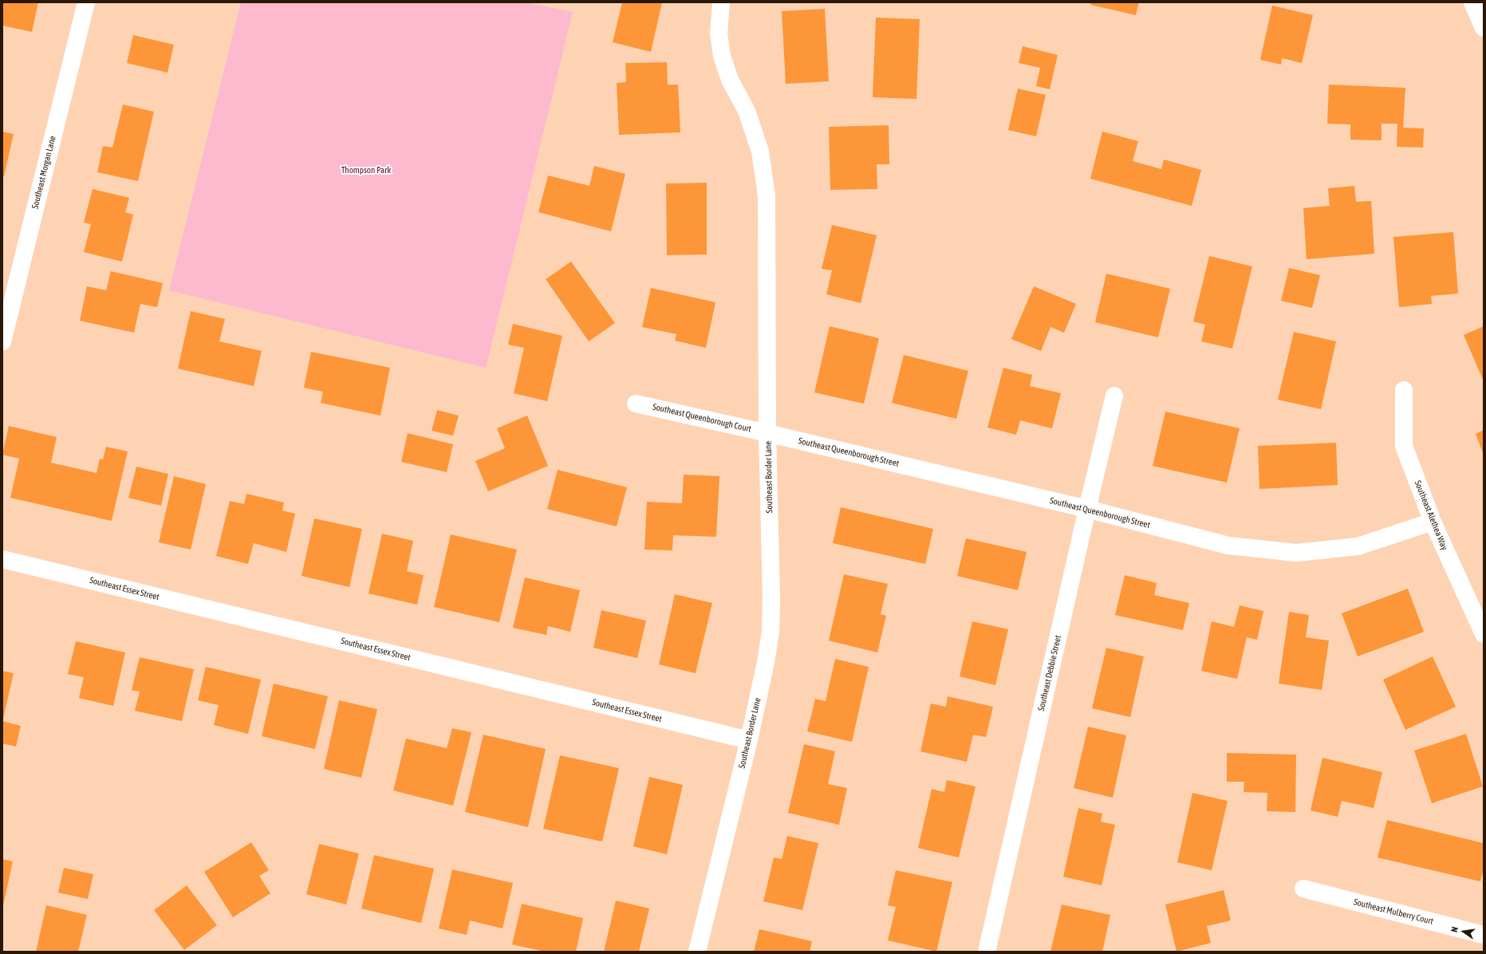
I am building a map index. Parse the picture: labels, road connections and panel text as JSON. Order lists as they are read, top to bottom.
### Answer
{
  "streets": {
    "main road": [
      "Southeast Morgan Lane",
      "Southeast Queenborough Court",
      "Southeast Queenborough Street",
      "Southeast Border Lane",
      "Southeast Alethea Way",
      "Southeast Essex Street",
      "Southeast Debbie Street",
      "Southeast Mulberry Court"
    ]
  },
  "crossings": [
    ["Southeast Queenborough Court", "Southeast Queenborough Street"],
    ["Southeast Queenborough Court", "Southeast Border Lane"],
    ["Southeast Queenborough Street", "Southeast Border Lane"],
    ["Southeast Queenborough Street", "Southeast Alethea Way"],
    ["Southeast Queenborough Street", "Southeast Debbie Street"],
    ["Southeast Border Lane", "Southeast Essex Street"]
  ],
  "parks": ["Thompson Park"],
  "north": "left"
}
